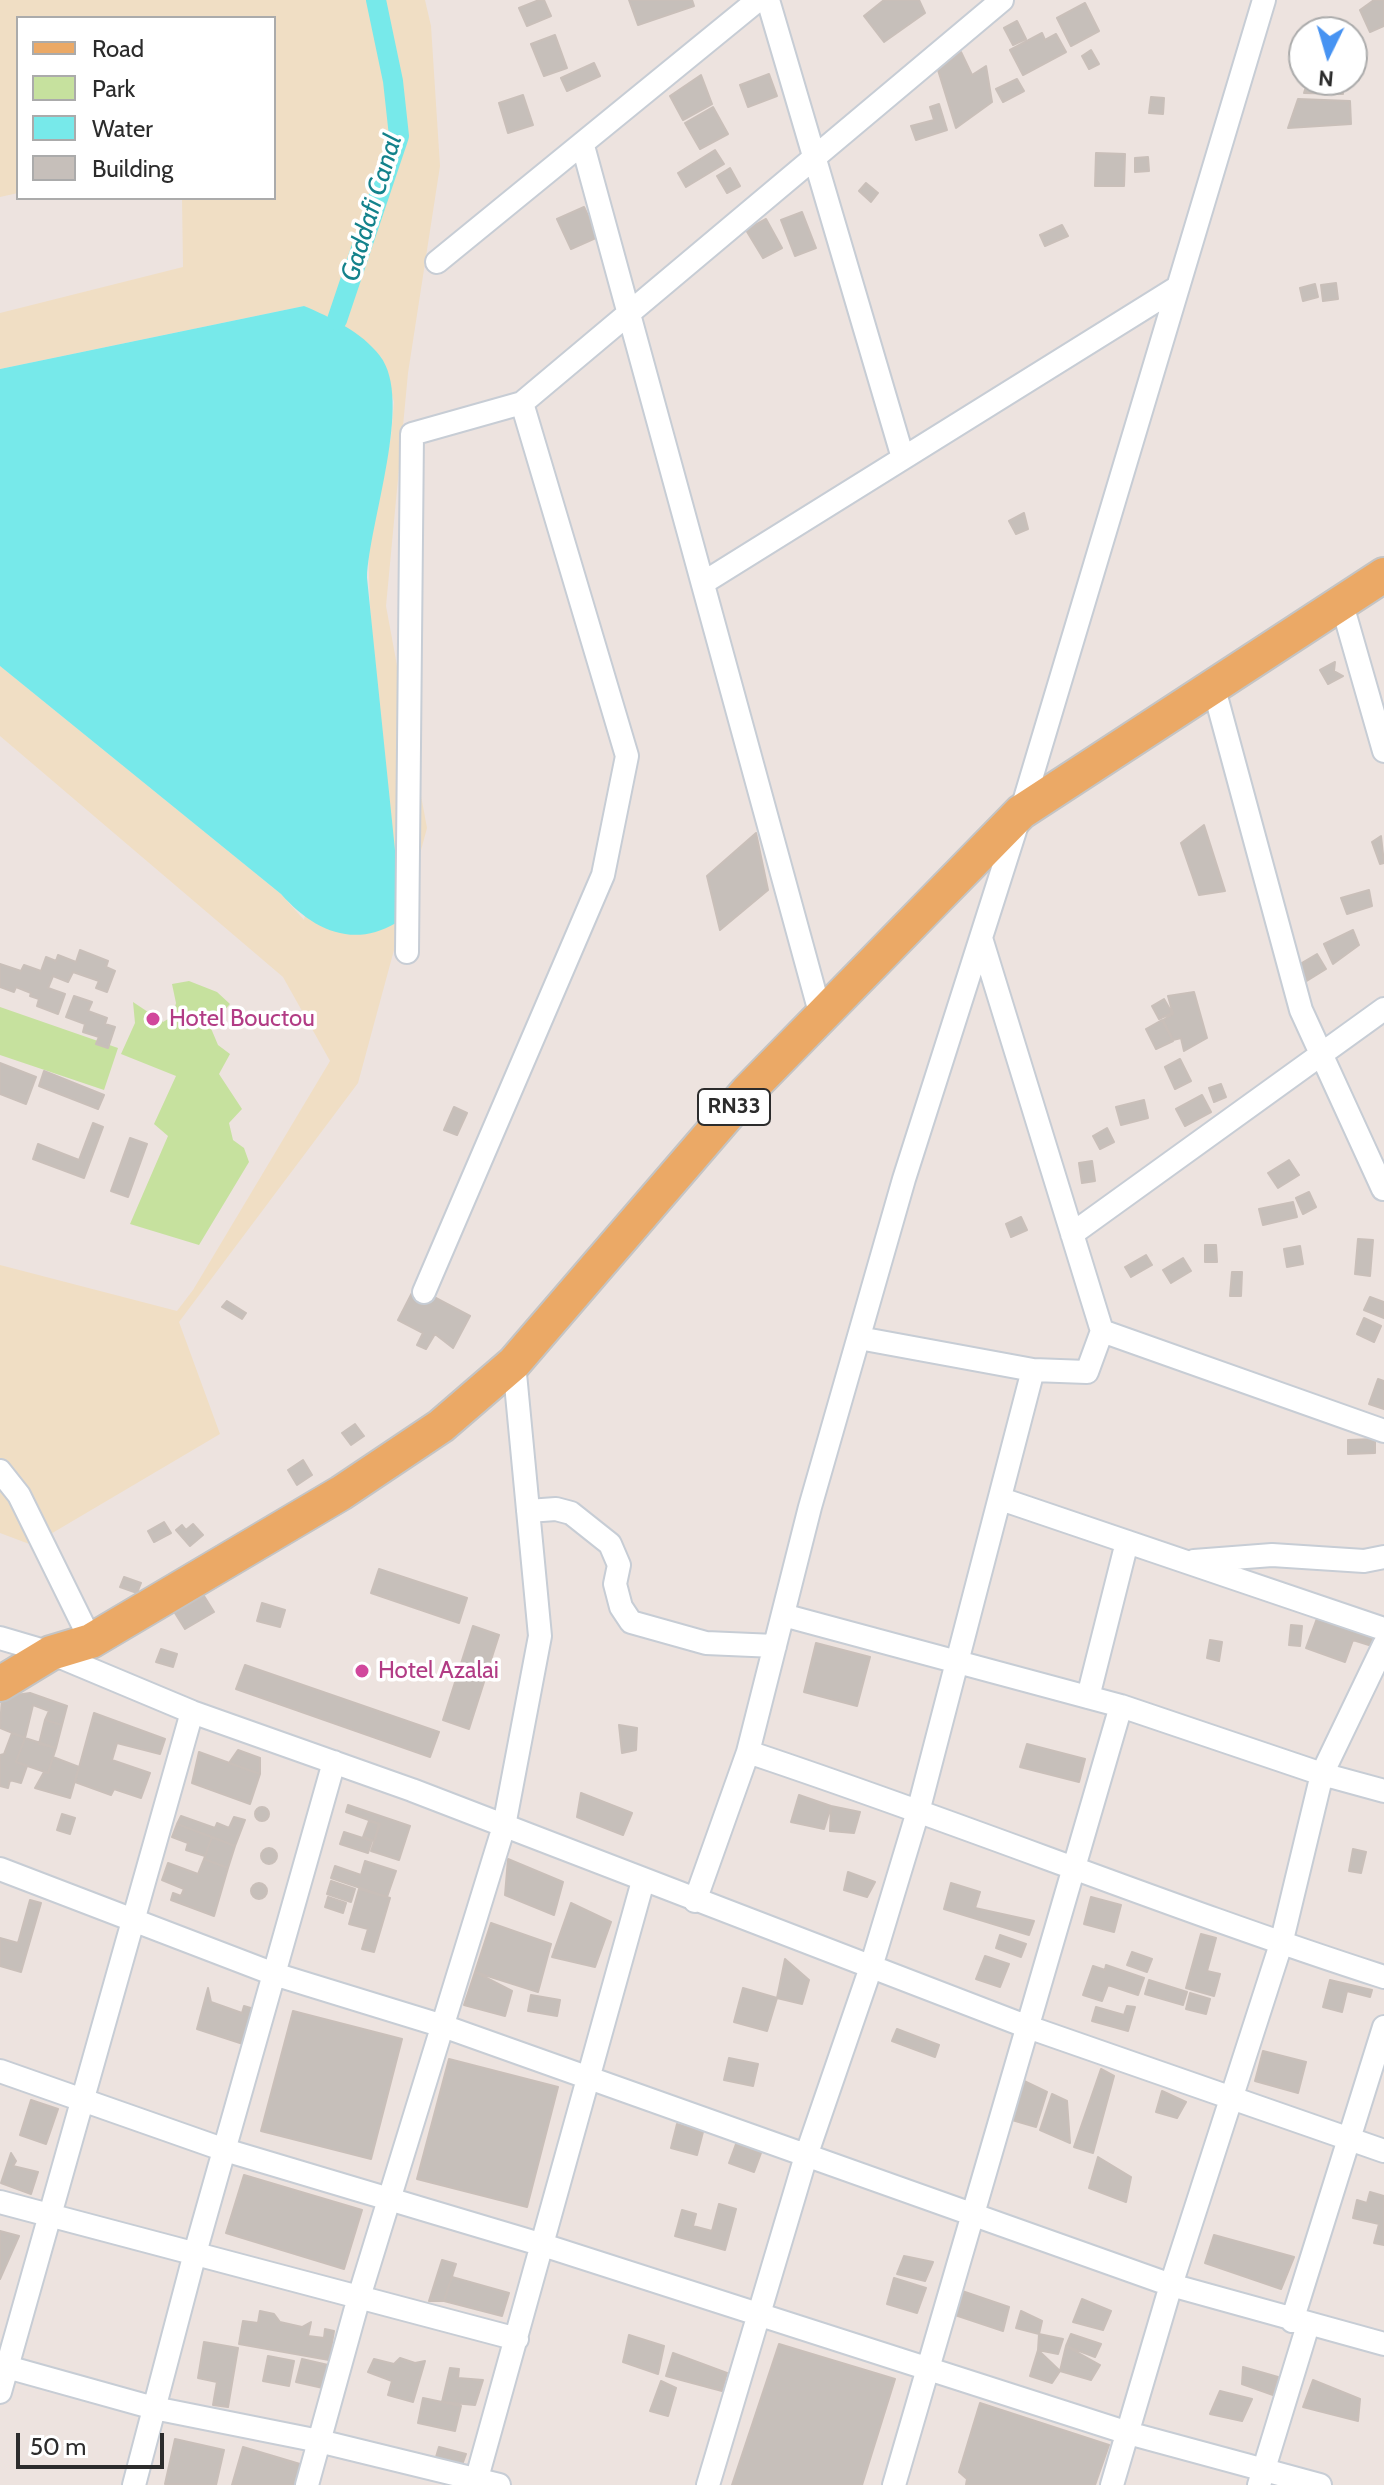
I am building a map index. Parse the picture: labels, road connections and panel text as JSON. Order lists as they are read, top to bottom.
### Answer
{
  "streets": {
    "main road": ["RN33"]
  },
  "water": ["Gaddafi Canal"],
  "places": ["Hotel Bouctou", "Hotel Azalai"],
  "legend": [
    "Road",
    "Park",
    "Water",
    "Building"
  ],
  "scale_bar": "50 m",
  "north": "bottom"
}
